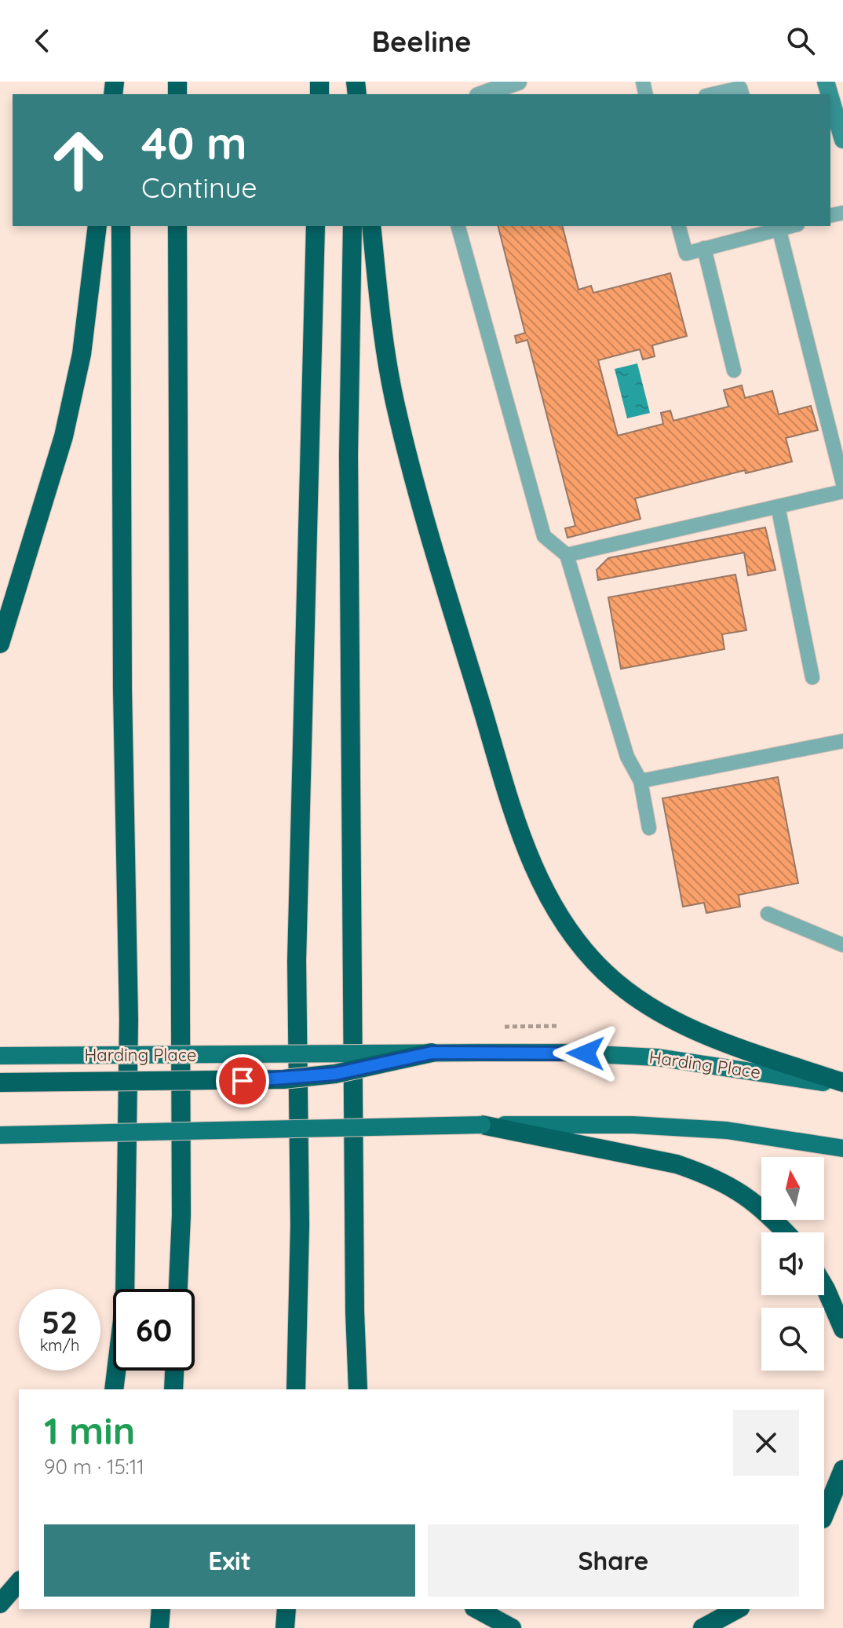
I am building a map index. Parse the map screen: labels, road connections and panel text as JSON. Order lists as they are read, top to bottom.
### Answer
{
  "streets": {
    "main road": ["Harding Place"]
  },
  "north": "top",
  "page": {
    "header": "Beeline",
    "turn": ["40 m", "Continue"],
    "speed": "52 km/h",
    "limit": "60",
    "heading": ["1 min", "90 m · 15:11"],
    "buttons": ["Exit", "Share"]
  }
}
